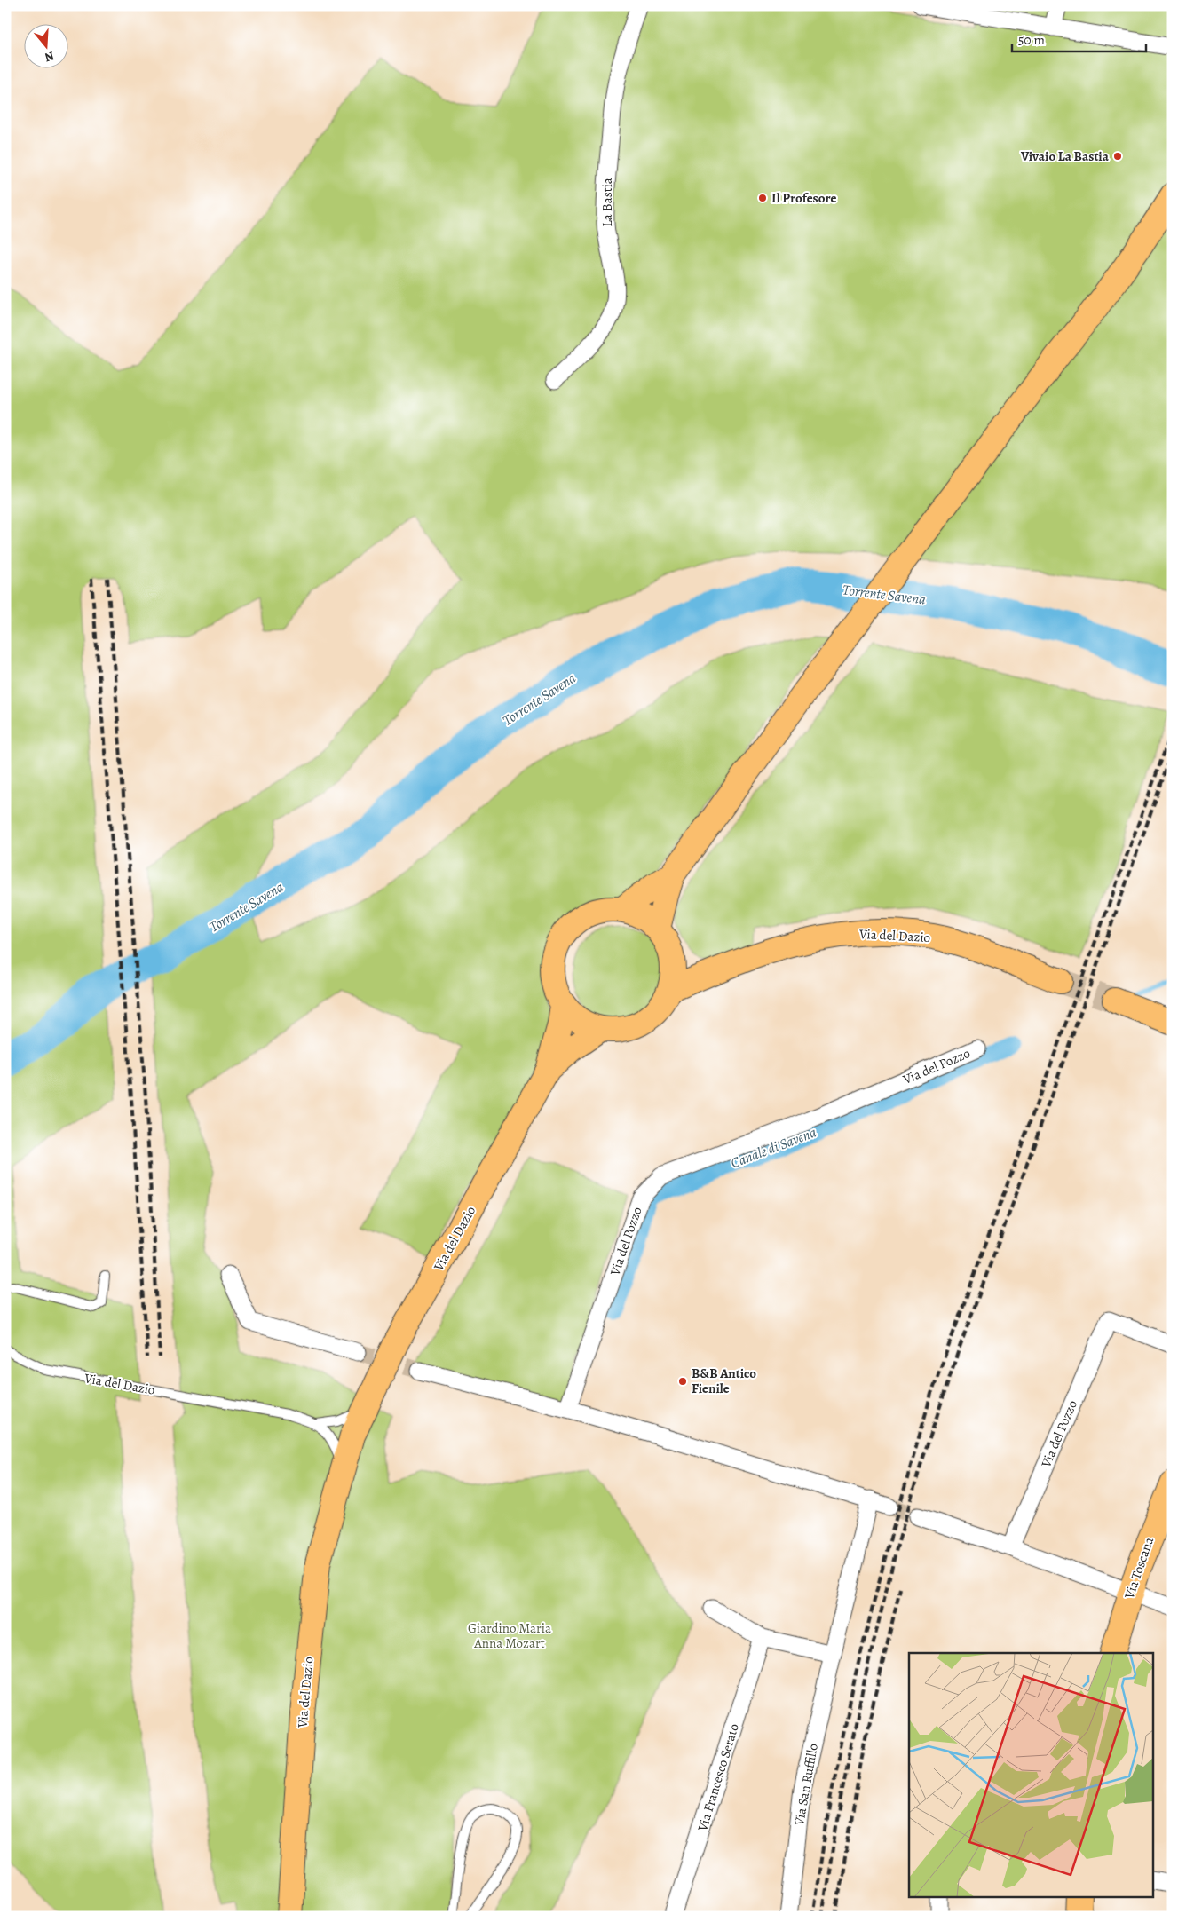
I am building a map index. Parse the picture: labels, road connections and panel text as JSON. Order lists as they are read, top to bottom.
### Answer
{
  "streets": {
    "main road": ["Via del Dazio", "Via Toscana"],
    "street": [
      "La Bastia",
      "Via del Pozzo",
      "Via Francesco Serato",
      "Via San Ruffillo"
    ]
  },
  "water": ["Torrente Savena", "Canale di Savena"],
  "parks": ["Giardino Maria Anna Mozart"],
  "places": ["Vivaio La Bastia", "Il Profesore", "B&B Antico Fienile"],
  "scale_bar": "50 m",
  "north": "bottom"
}
